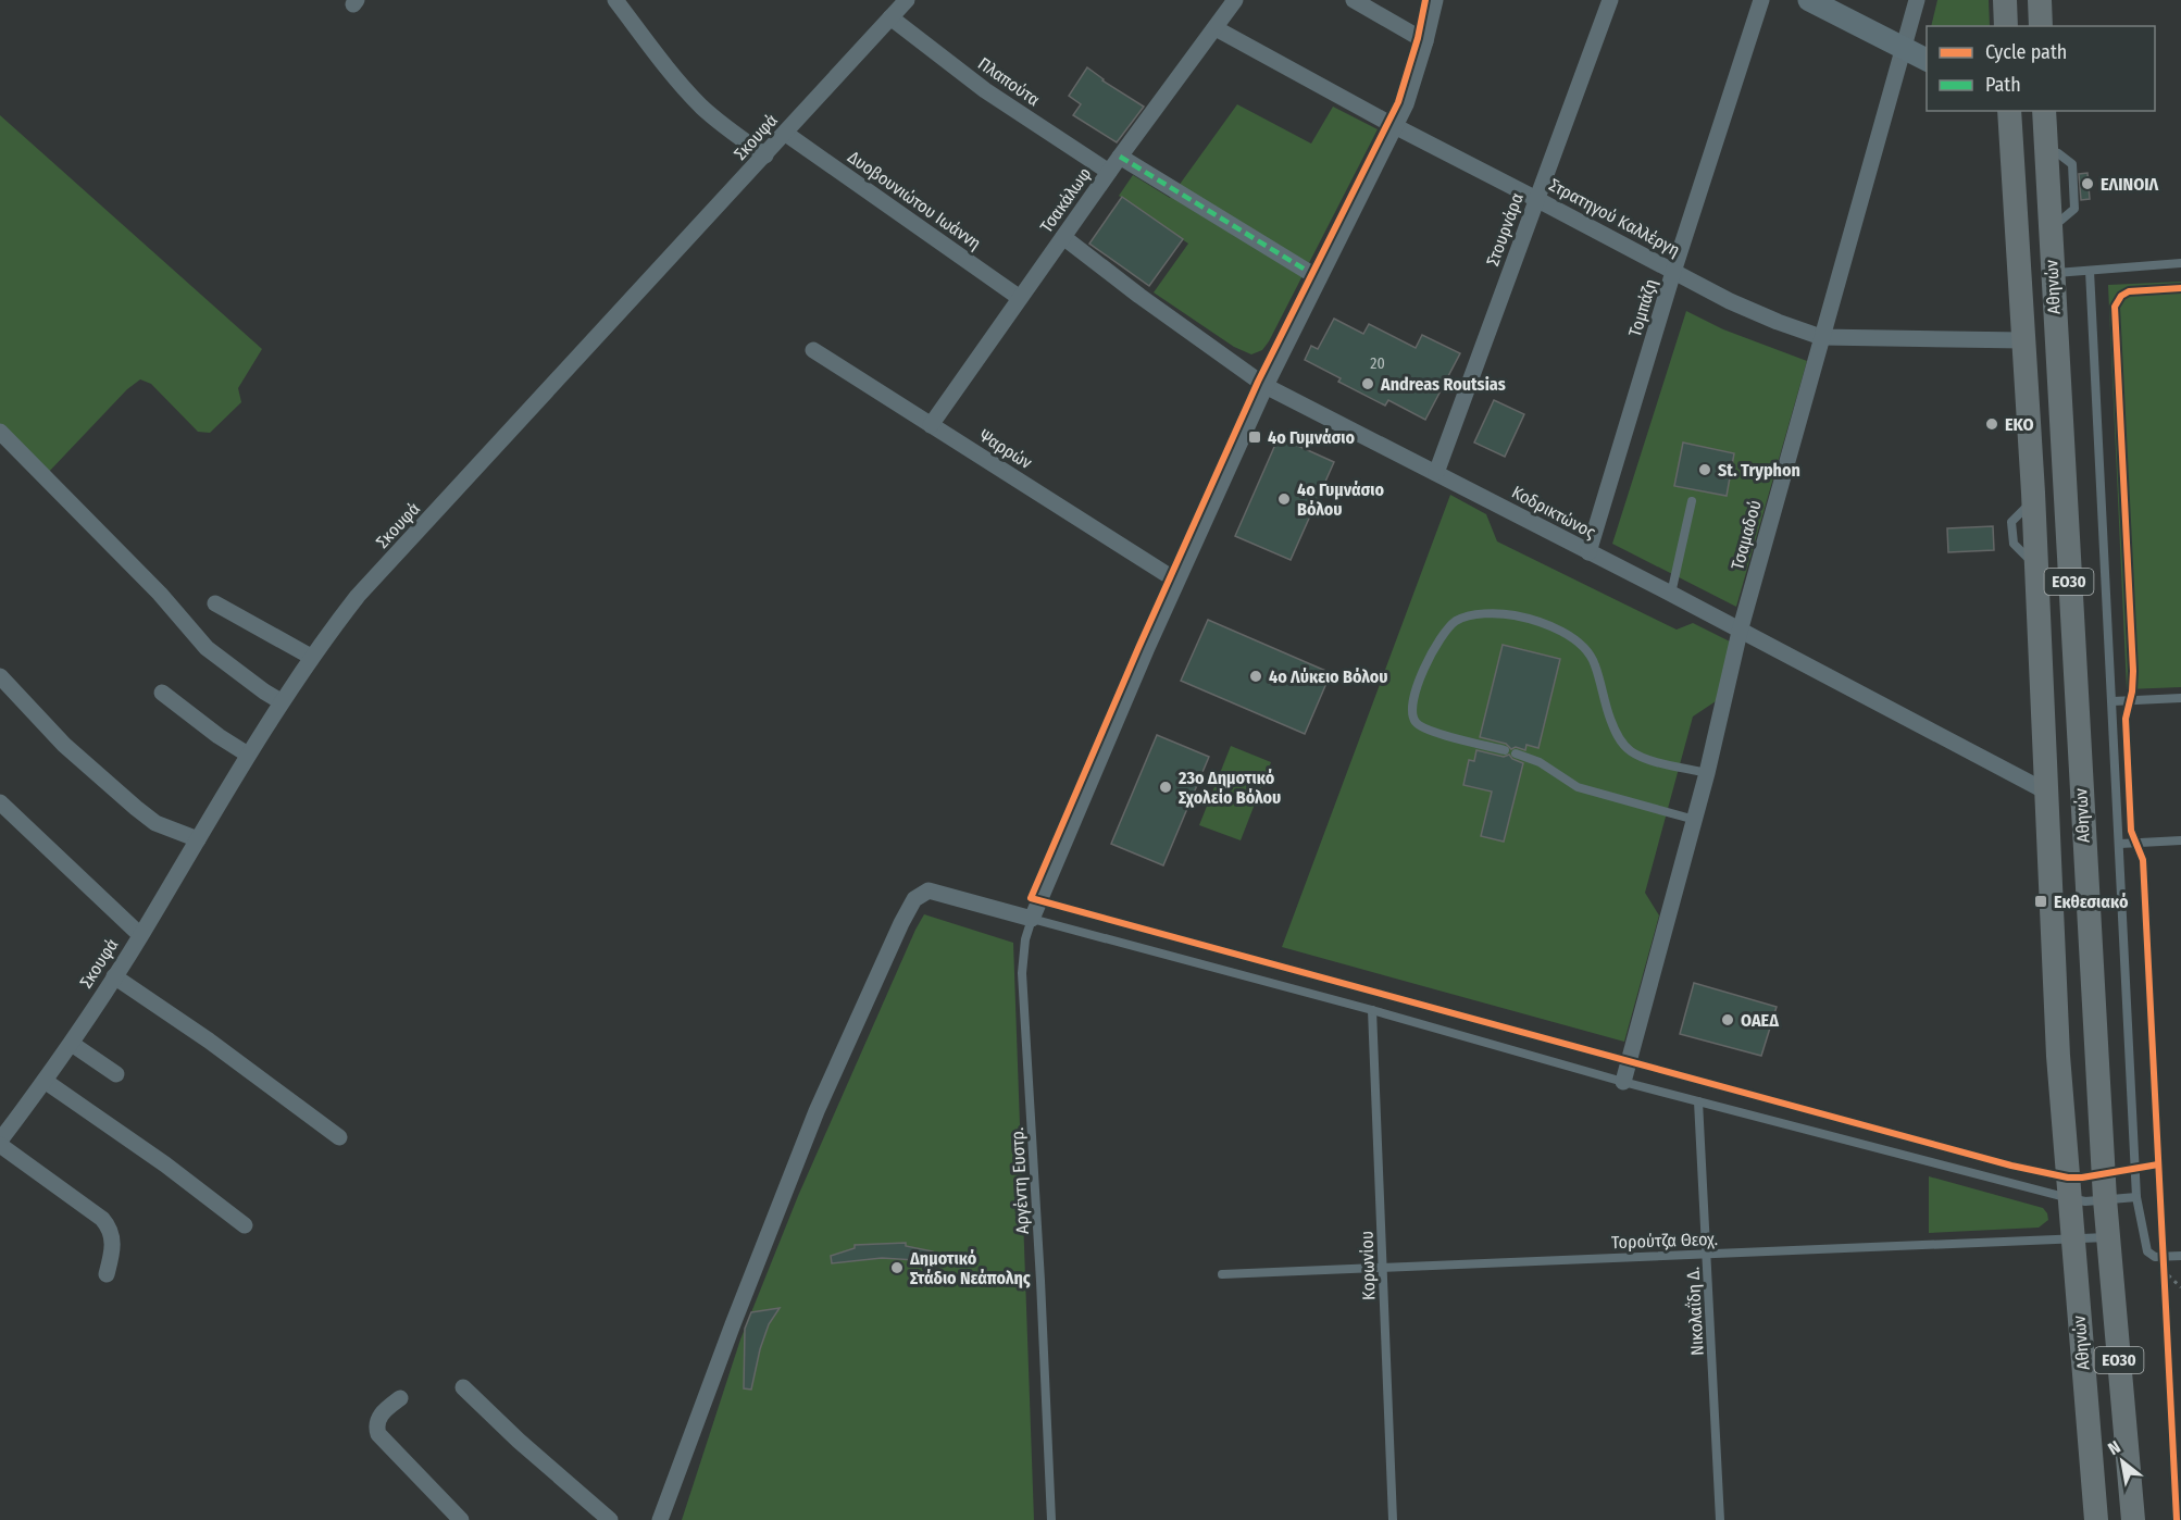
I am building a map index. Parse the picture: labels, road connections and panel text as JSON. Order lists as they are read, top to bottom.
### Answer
{
  "streets": {
    "main road": ["Αθηνών", "ΕΟ30"],
    "street": [
      "Πλαπούτα",
      "Σκουφά",
      "Δυοβουνιώτου Ιωάννη",
      "Τσακάλωφ",
      "Στρατηγού Καλλέργη",
      "Στουρνάρα",
      "Τομπάζη",
      "Ψαρρών",
      "Κοδρικτώνος",
      "Τσαμαδού"
    ],
    "lane": [
      "Αργέντη Ευστρ.",
      "Τορούτζα Θεοχ.",
      "Κορωνίου",
      "Νικολαΐδη Δ."
    ]
  },
  "crossings": [
    ["Πλαπούτα", "Σκουφά"],
    ["Πλαπούτα", "Τσακάλωφ"],
    ["Σκουφά", "Δυοβουνιώτου Ιωάννη"],
    ["Δυοβουνιώτου Ιωάννη", "Τσακάλωφ"],
    ["Τσακάλωφ", "Στρατηγού Καλλέργη"],
    ["Τσακάλωφ", "Ψαρρών"],
    ["Τσακάλωφ", "Κοδρικτώνος"],
    ["Στρατηγού Καλλέργη", "Στουρνάρα"],
    ["Στρατηγού Καλλέργη", "Αθηνών"],
    ["Στρατηγού Καλλέργη", "Τομπάζη"],
    ["Στρατηγού Καλλέργη", "Τσαμαδού"],
    ["Στουρνάρα", "Κοδρικτώνος"],
    ["Αθηνών", "Κοδρικτώνος"],
    ["Αθηνών", "Τορούτζα Θεοχ."],
    ["Τομπάζη", "Κοδρικτώνος"],
    ["Κοδρικτώνος", "Τσαμαδού"],
    ["Τορούτζα Θεοχ.", "Κορωνίου"],
    ["Τορούτζα Θεοχ.", "Νικολαΐδη Δ."]
  ],
  "places": {
    "other": [
      "ΕΛΙΝΟΙΛ",
      "Andreas Routsias",
      "EKO",
      "St. Tryphon",
      "4ο Γυμνάσιο Βόλου",
      "4ο Λύκειο Βόλου",
      "23ο Δημοτικό Σχολείο Βόλου",
      "ΟΑΕΔ",
      "Δημοτικό Στάδιο Νεάπολης"
    ],
    "transit": ["4ο Γυμνάσιο", "Εκθεσιακό"]
  },
  "house_numbers": ["20"],
  "legend": ["Cycle path", "Path"],
  "north": "top left"
}
